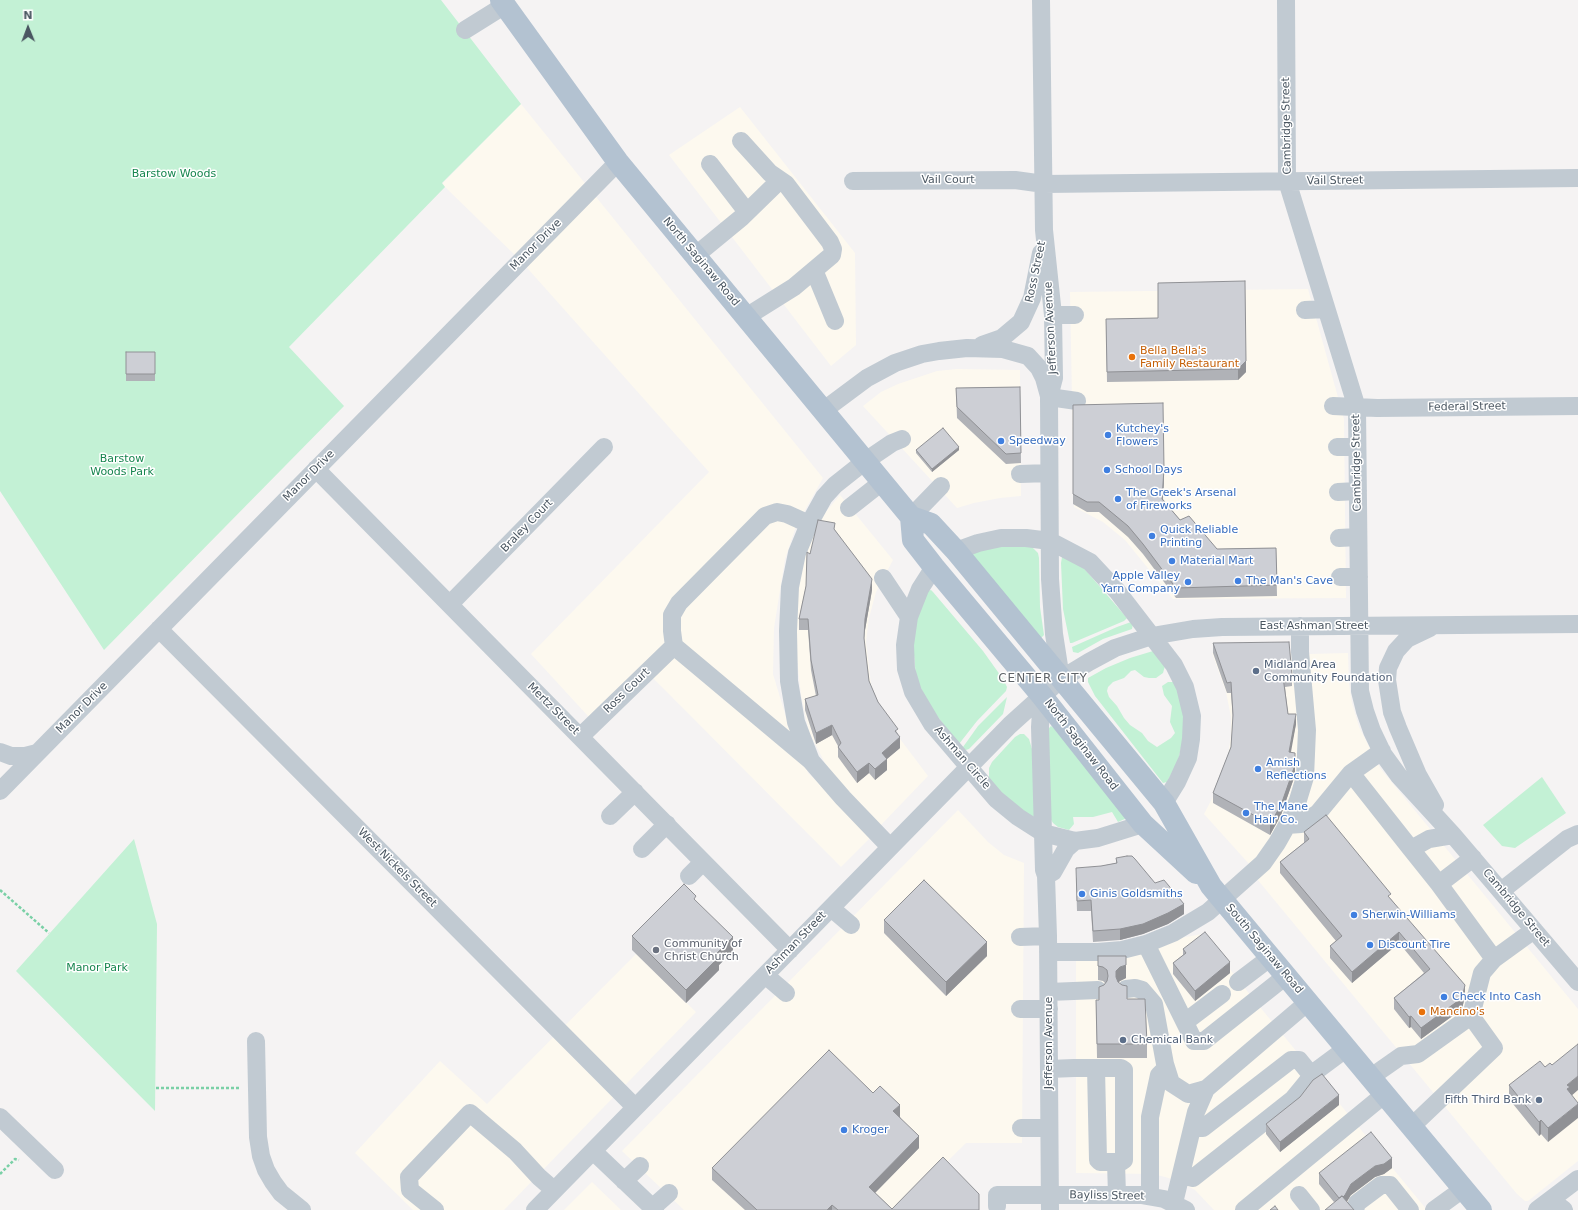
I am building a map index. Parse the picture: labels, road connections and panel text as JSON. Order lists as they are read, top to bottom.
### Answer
{
  "streets": {
    "main road": ["North Saginaw Road", "South Saginaw Road"],
    "street": [
      "Cambridge Street",
      "Vail Court",
      "Vail Street",
      "Manor Drive",
      "Ross Street",
      "Jefferson Avenue",
      "Federal Street",
      "Braley Court",
      "East Ashman Street",
      "Ross Court",
      "Mertz Street",
      "Ashman Circle",
      "West Nickels Street",
      "Ashman Street",
      "Bayliss Street"
    ]
  },
  "crossings": [
    ["Cambridge Street", "Vail Street"],
    ["Cambridge Street", "Federal Street"],
    ["Cambridge Street", "East Ashman Street"],
    ["Vail Court", "Vail Street"],
    ["Vail Court", "Jefferson Avenue"],
    ["Vail Street", "Jefferson Avenue"],
    ["Manor Drive", "North Saginaw Road"],
    ["Manor Drive", "Mertz Street"],
    ["Manor Drive", "West Nickels Street"],
    ["North Saginaw Road", "Ross Street"],
    ["North Saginaw Road", "Jefferson Avenue"],
    ["North Saginaw Road", "Ashman Circle"],
    ["North Saginaw Road", "Ashman Street"],
    ["North Saginaw Road", "South Saginaw Road"],
    ["Ross Street", "Jefferson Avenue"],
    ["Jefferson Avenue", "East Ashman Street"],
    ["Jefferson Avenue", "Ashman Circle"],
    ["Jefferson Avenue", "Ashman Street"],
    ["Jefferson Avenue", "South Saginaw Road"],
    ["Jefferson Avenue", "Bayliss Street"],
    ["Braley Court", "Mertz Street"],
    ["East Ashman Street", "Ashman Street"],
    ["East Ashman Street", "South Saginaw Road"],
    ["Ross Court", "Mertz Street"],
    ["Mertz Street", "Ashman Street"],
    ["Ashman Circle", "Ashman Street"],
    ["West Nickels Street", "Ashman Street"],
    ["Ashman Street", "South Saginaw Road"]
  ],
  "districts": ["CENTER CITY"],
  "parks": ["Barstow Woods", "Barstow Woods Park", "Manor Park"],
  "places": [
    "Bella Bella's Family Restaurant",
    "Kutchey's Flowers",
    "Speedway",
    "School Days",
    "The Greek's Arsenal of Fireworks",
    "Quick Reliable Printing",
    "Material Mart",
    "The Man's Cave",
    "Apple Valley Yarn Company",
    "Midland Area Community Foundation",
    "Amish Reflections",
    "The Mane Hair Co.",
    "Ginis Goldsmiths",
    "Sherwin-Williams",
    "Discount Tire",
    "Community of Christ Church",
    "Check Into Cash",
    "Mancino's",
    "Chemical Bank",
    "Fifth Third Bank",
    "Kroger"
  ],
  "north": "top"
}
